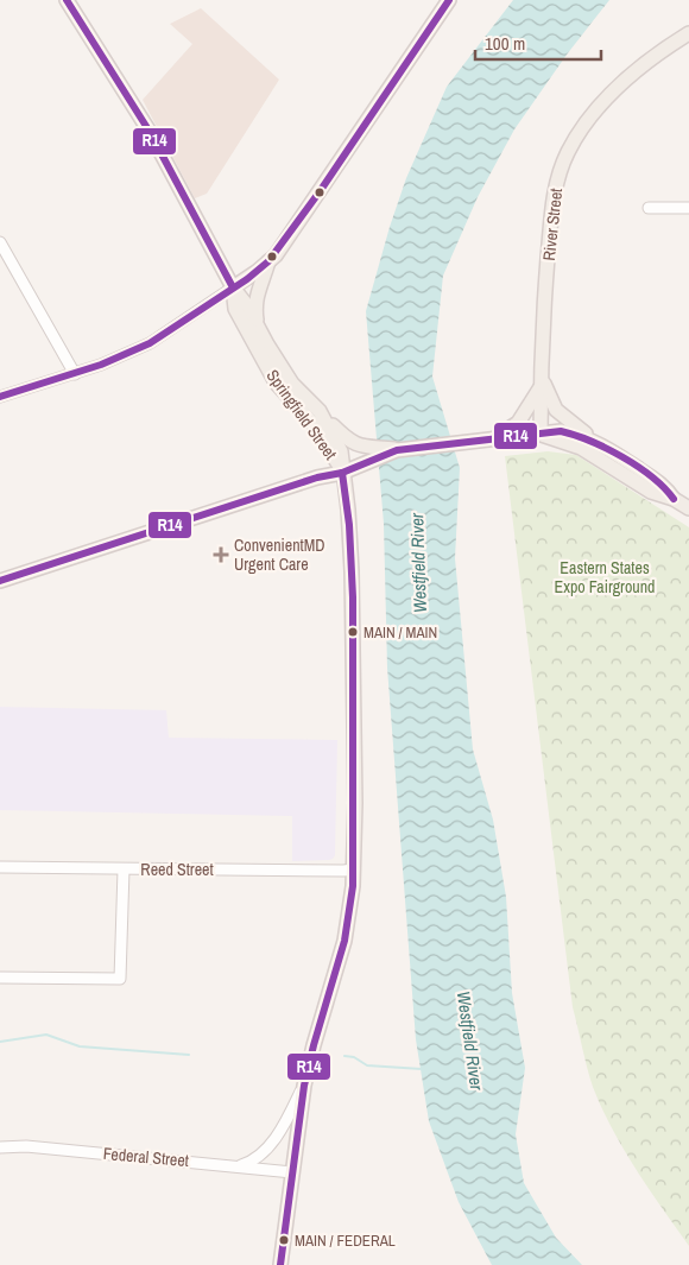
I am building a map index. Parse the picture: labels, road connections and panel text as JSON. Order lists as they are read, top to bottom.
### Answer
{
  "streets": {
    "main road": ["River Street", "Springfield Street"],
    "street": ["Reed Street", "Federal Street"]
  },
  "water": ["Westfield River"],
  "parks": ["Eastern States Expo Fairground"],
  "places": {
    "health": ["ConvenientMD Urgent Care"],
    "other": ["MAIN / MAIN", "MAIN / FEDERAL"]
  },
  "lines": ["transit line R14"],
  "scale_bar": "100 m"
}
